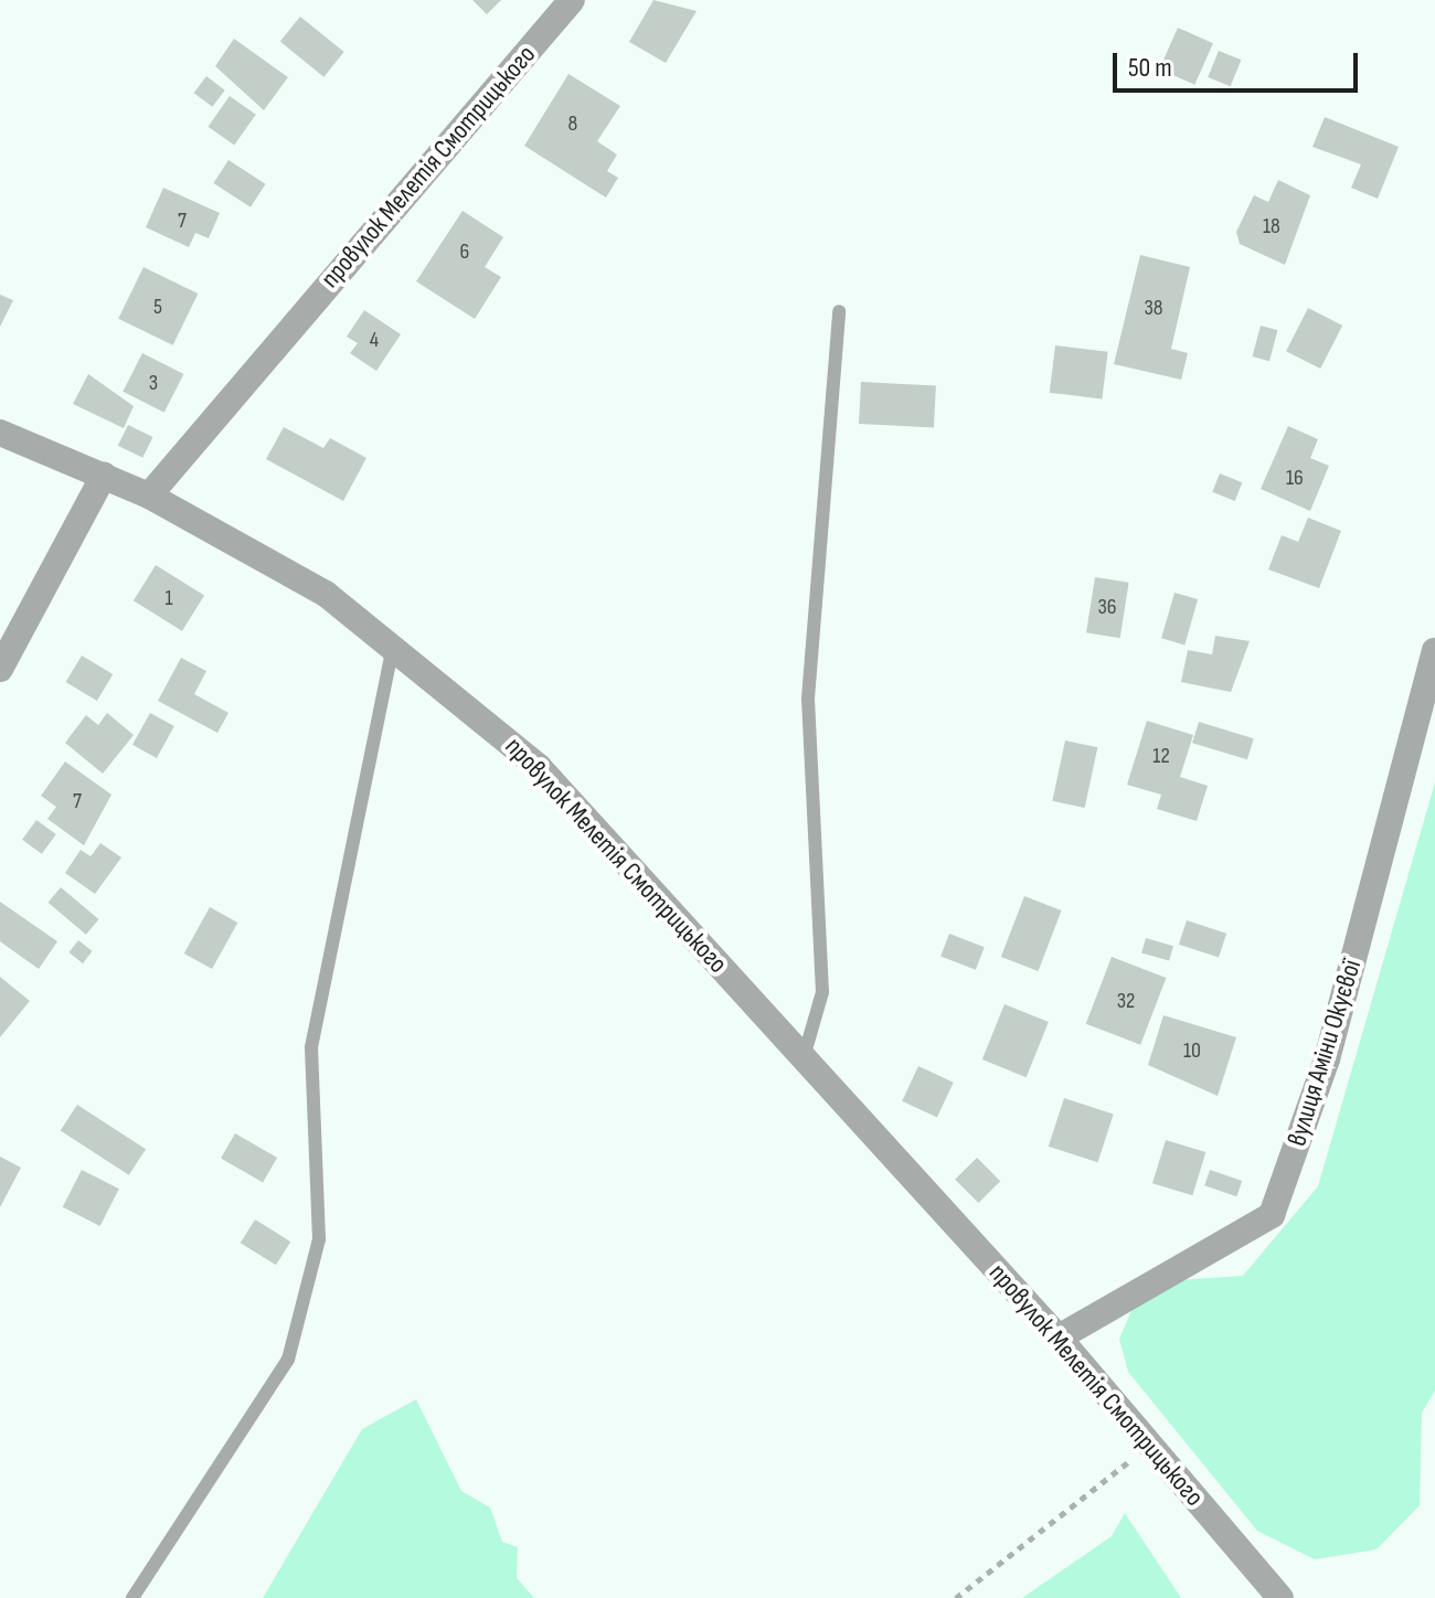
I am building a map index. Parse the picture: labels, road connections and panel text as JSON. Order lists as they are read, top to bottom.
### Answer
{
  "streets": {
    "street": ["провулок Мелетія Смотрицького", "вулиця Аміни Окуєвої"]
  },
  "crossings": [
    ["провулок Мелетія Смотрицького", "вулиця Аміни Окуєвої"]
  ],
  "house_numbers": [
    "8",
    "7",
    "18",
    "6",
    "5",
    "38",
    "4",
    "3",
    "16",
    "1",
    "36",
    "12",
    "7",
    "32",
    "10"
  ],
  "scale_bar": "50 m"
}
